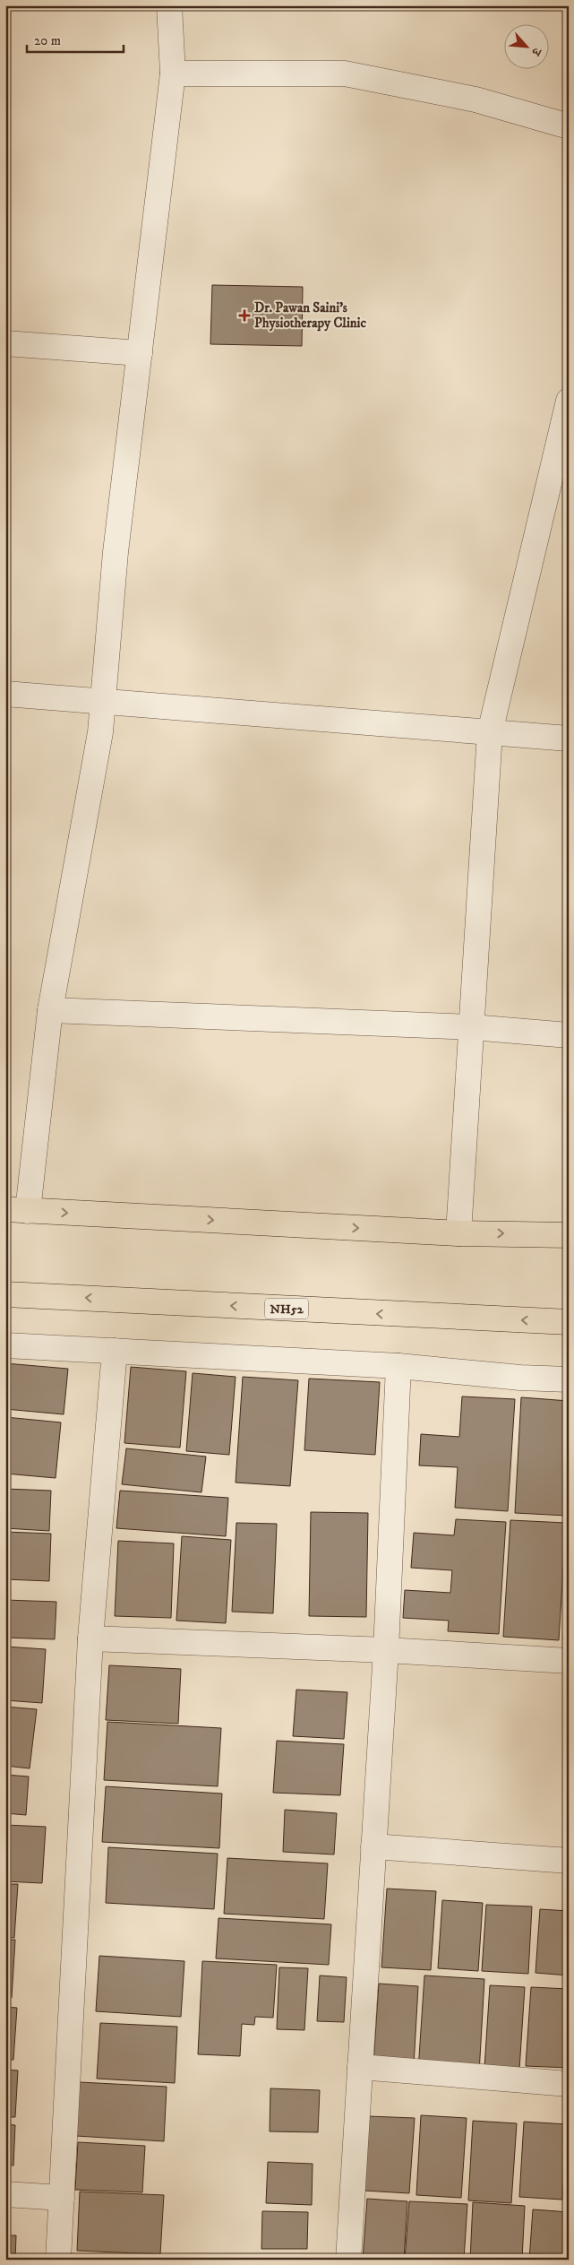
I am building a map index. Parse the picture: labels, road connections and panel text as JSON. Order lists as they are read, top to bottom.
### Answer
{
  "streets": {
    "highway": ["NH52"]
  },
  "places": {
    "health": ["Dr. Pawan Saini's Physiotherapy Clinic"]
  },
  "scale_bar": "20 m",
  "north": "bottom right"
}
